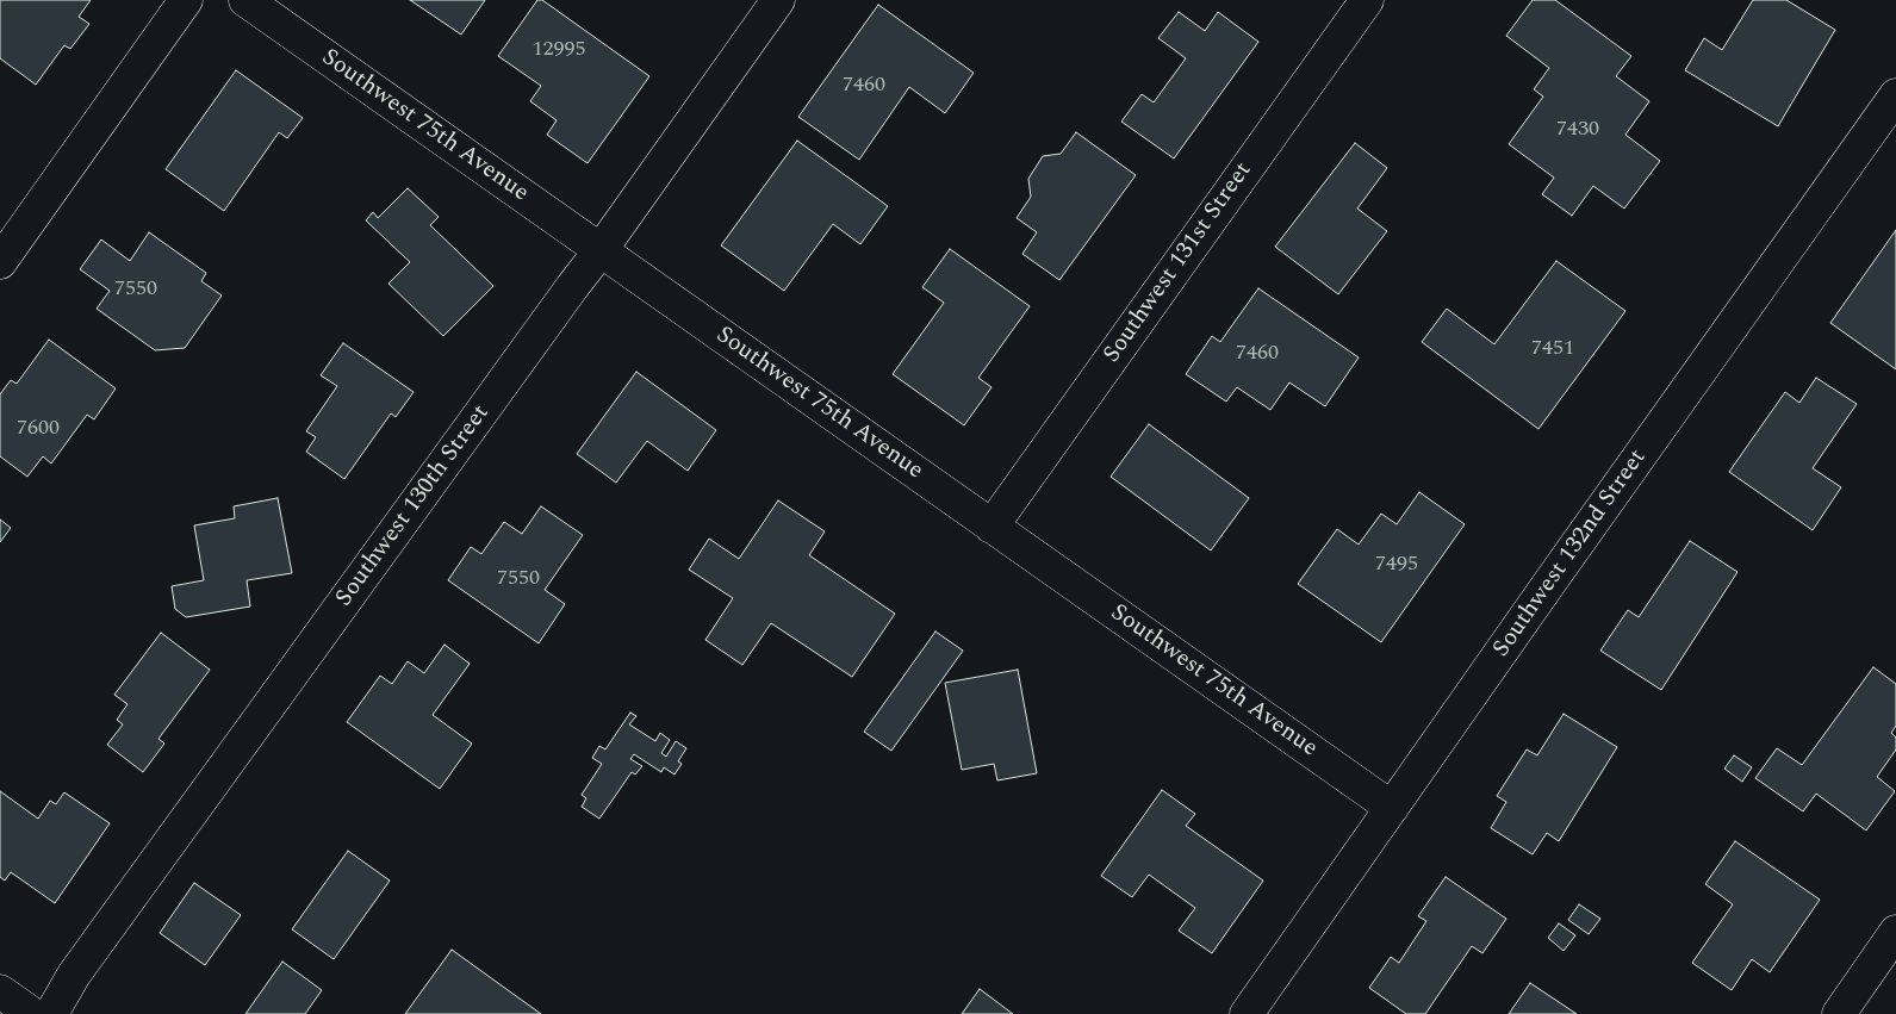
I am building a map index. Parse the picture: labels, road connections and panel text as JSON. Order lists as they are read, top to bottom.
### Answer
{
  "streets": {
    "street": [
      "Southwest 75th Avenue",
      "Southwest 131st Street",
      "Southwest 130th Street",
      "Southwest 132nd Street"
    ]
  },
  "crossings": [
    ["Southwest 75th Avenue", "Southwest 131st Street"],
    ["Southwest 75th Avenue", "Southwest 130th Street"],
    ["Southwest 75th Avenue", "Southwest 132nd Street"]
  ],
  "house_numbers": [
    "12995",
    "7460",
    "7430",
    "7550",
    "7451",
    "7460",
    "7600",
    "7495",
    "7550"
  ]
}
